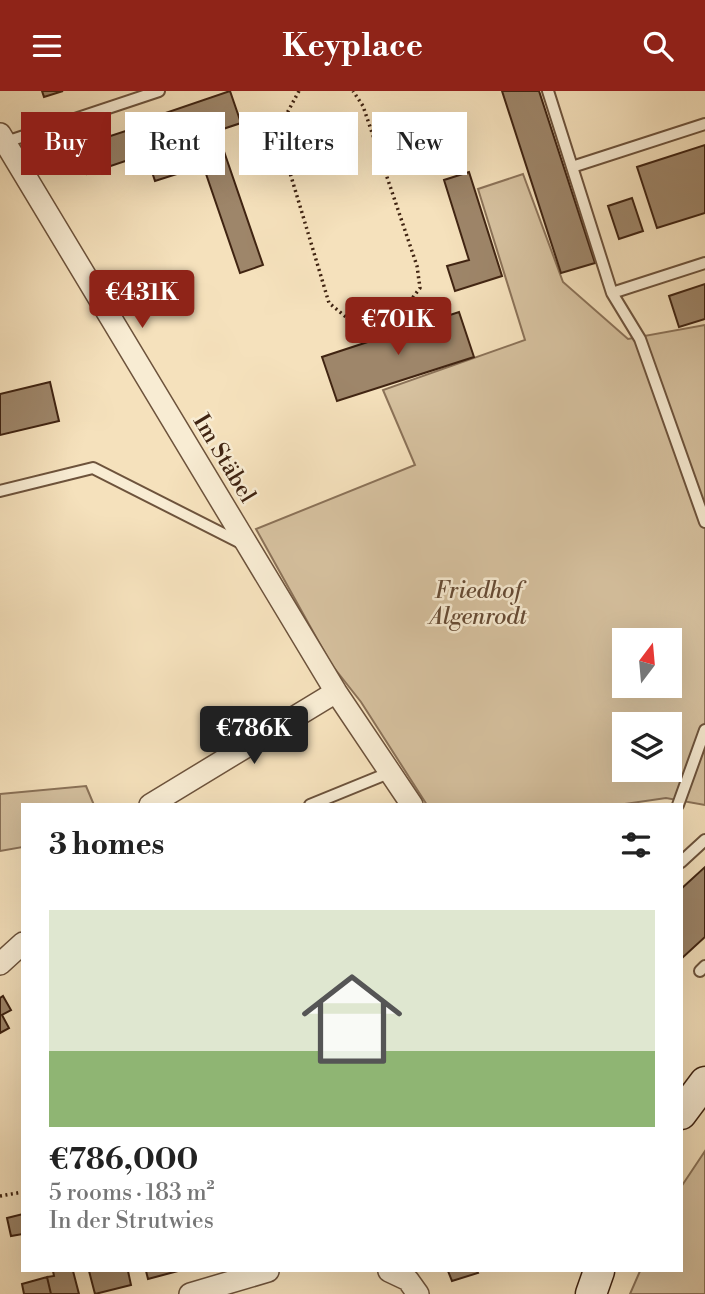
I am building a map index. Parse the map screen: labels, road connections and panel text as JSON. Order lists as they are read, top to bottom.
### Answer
{
  "streets": {
    "street": ["Im Stäbel"]
  },
  "parks": ["Friedhof Algenrodt"],
  "north": "top",
  "page": {
    "header": "Keyplace",
    "chip": [
      "Buy",
      "Rent",
      "Filters",
      "New"
    ],
    "price": ["€431K", "€701K", "€786K"],
    "heading": "3 homes",
    "list": [
      {
        "name": "€786,000",
        "note": "5 rooms · 183 m² · In der Strutwies"
      }
    ]
  }
}
